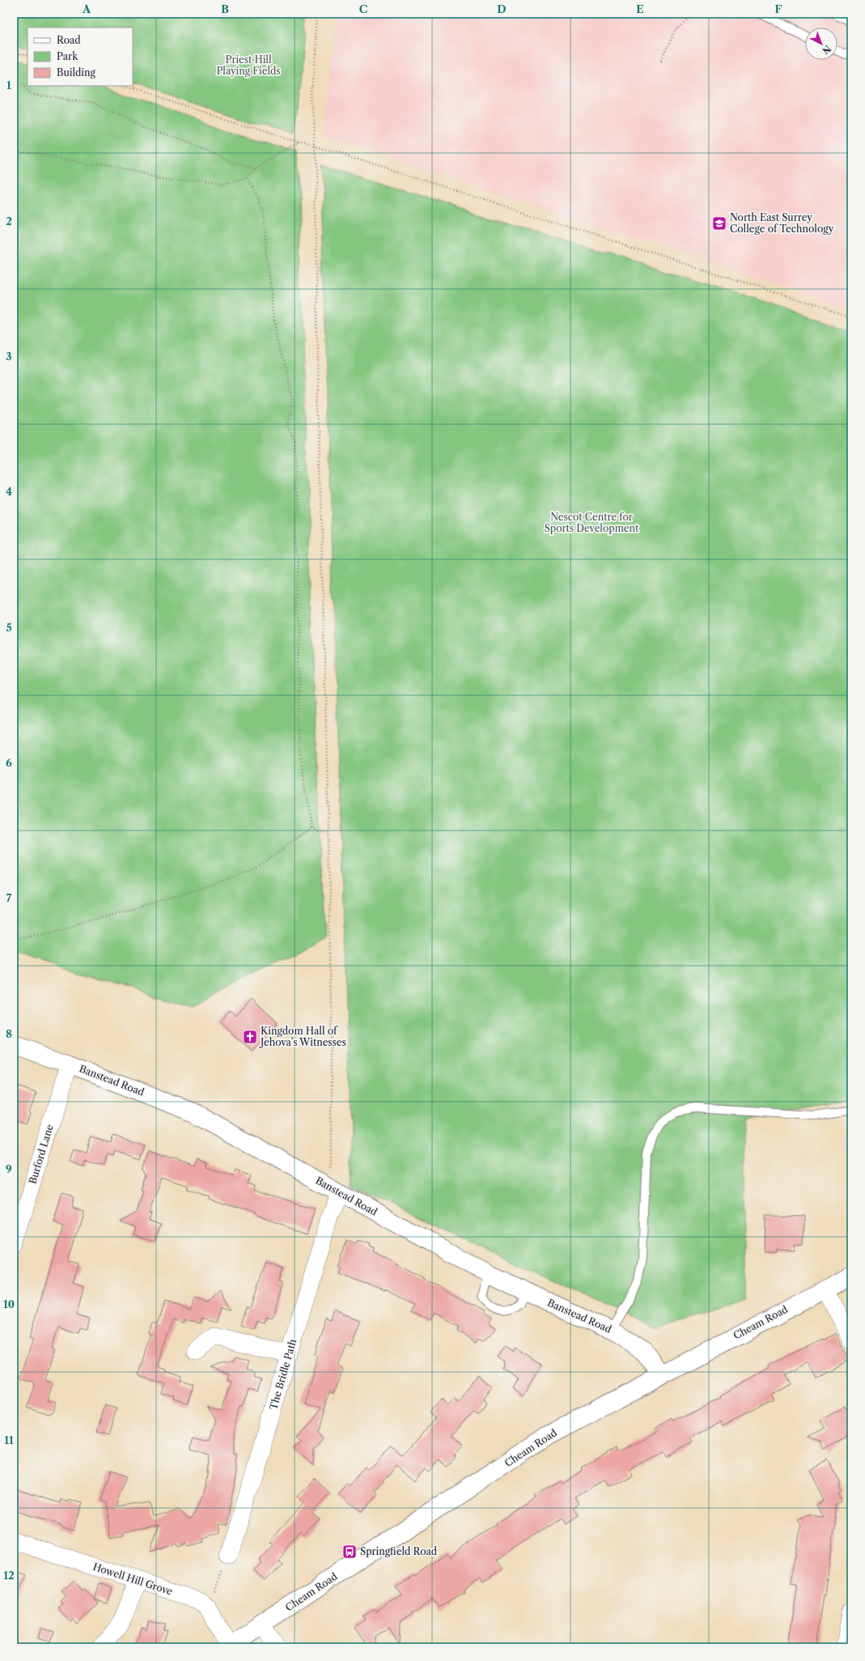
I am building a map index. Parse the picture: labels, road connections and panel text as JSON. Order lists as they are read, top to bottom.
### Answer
{
  "streets": {
    "main road": ["Banstead Road", "Cheam Road"],
    "street": ["Burford Lane", "The Bridle Path", "Howell Hill Grove"]
  },
  "crossings": [
    ["Banstead Road", "Burford Lane"],
    ["Banstead Road", "Cheam Road"],
    ["Banstead Road", "The Bridle Path"]
  ],
  "parks": ["Priest Hill Playing Fields", "Nescot Centre for Sports Development"],
  "places": {
    "school or university": ["North East Surrey College of Technology"],
    "church": ["Kingdom Hall of Jehova's Witnesses"],
    "bus stop": ["Springfield Road"]
  },
  "legend": ["Road", "Park", "Building"],
  "north": "bottom right",
  "grid": {
    "columns": [
      "A",
      "B",
      "C",
      "D",
      "E",
      "F"
    ],
    "rows": [
      "1",
      "2",
      "3",
      "4",
      "5",
      "6",
      "7",
      "8",
      "9",
      "10",
      "11",
      "12"
    ]
  }
}
